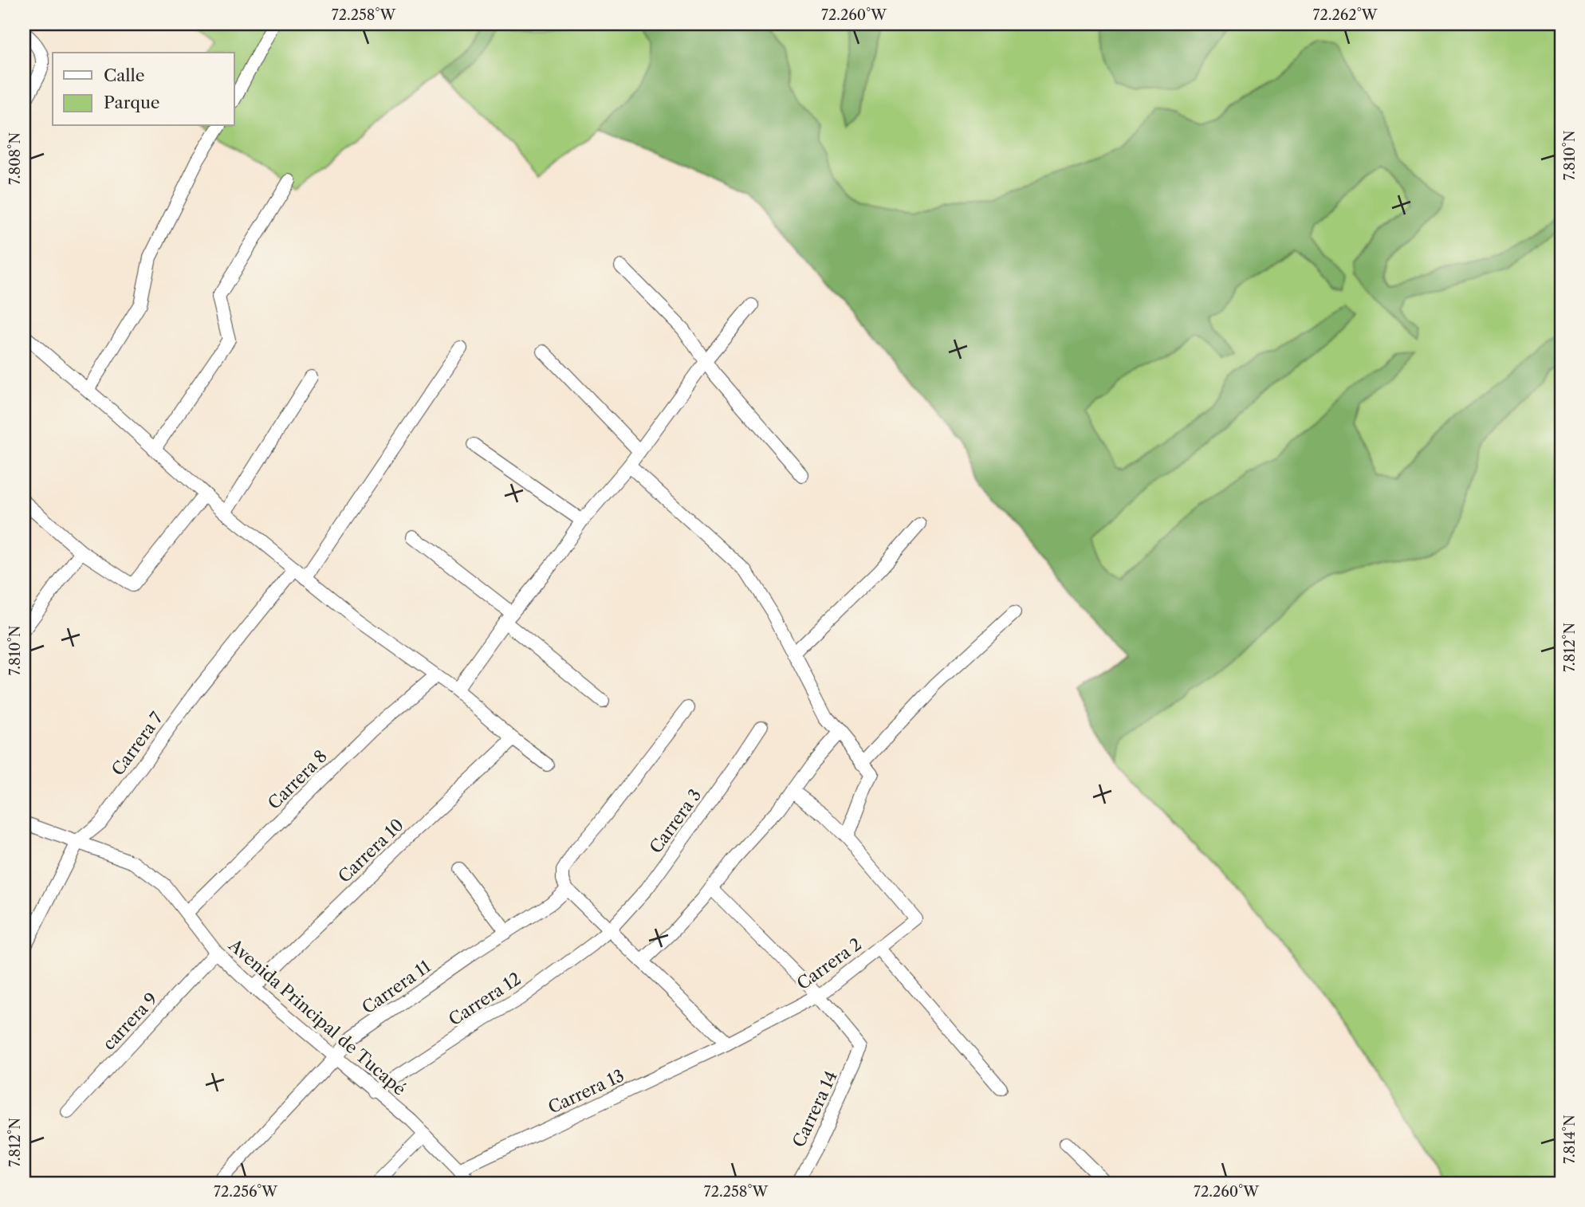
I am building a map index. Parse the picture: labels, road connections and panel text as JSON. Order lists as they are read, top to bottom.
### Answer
{
  "streets": {
    "street": [
      "Carrera 7",
      "Carrera 8",
      "Carrera 3",
      "Carrera 10",
      "Carrera 2",
      "Carrera 11",
      "Carrera 12",
      "Avenida Principal de Tucapé",
      "carrera 9",
      "Carrera 13",
      "Carrera 14"
    ]
  },
  "crossings": [
    ["Carrera 7", "Avenida Principal de Tucapé"],
    ["Carrera 8", "Avenida Principal de Tucapé"],
    ["Carrera 3", "Carrera 12"],
    ["Carrera 10", "Avenida Principal de Tucapé"],
    ["Carrera 2", "Carrera 13"],
    ["Carrera 2", "Carrera 14"],
    ["Carrera 11", "Avenida Principal de Tucapé"],
    ["Carrera 12", "Avenida Principal de Tucapé"],
    ["Avenida Principal de Tucapé", "carrera 9"],
    ["Avenida Principal de Tucapé", "Carrera 13"]
  ],
  "legend": ["Calle", "Parque"],
  "coordinates": [
    "72.258°W",
    "72.260°W",
    "72.262°W",
    "7.810°N",
    "7.808°N",
    "7.812°N",
    "7.814°N",
    "72.256°W"
  ]
}
